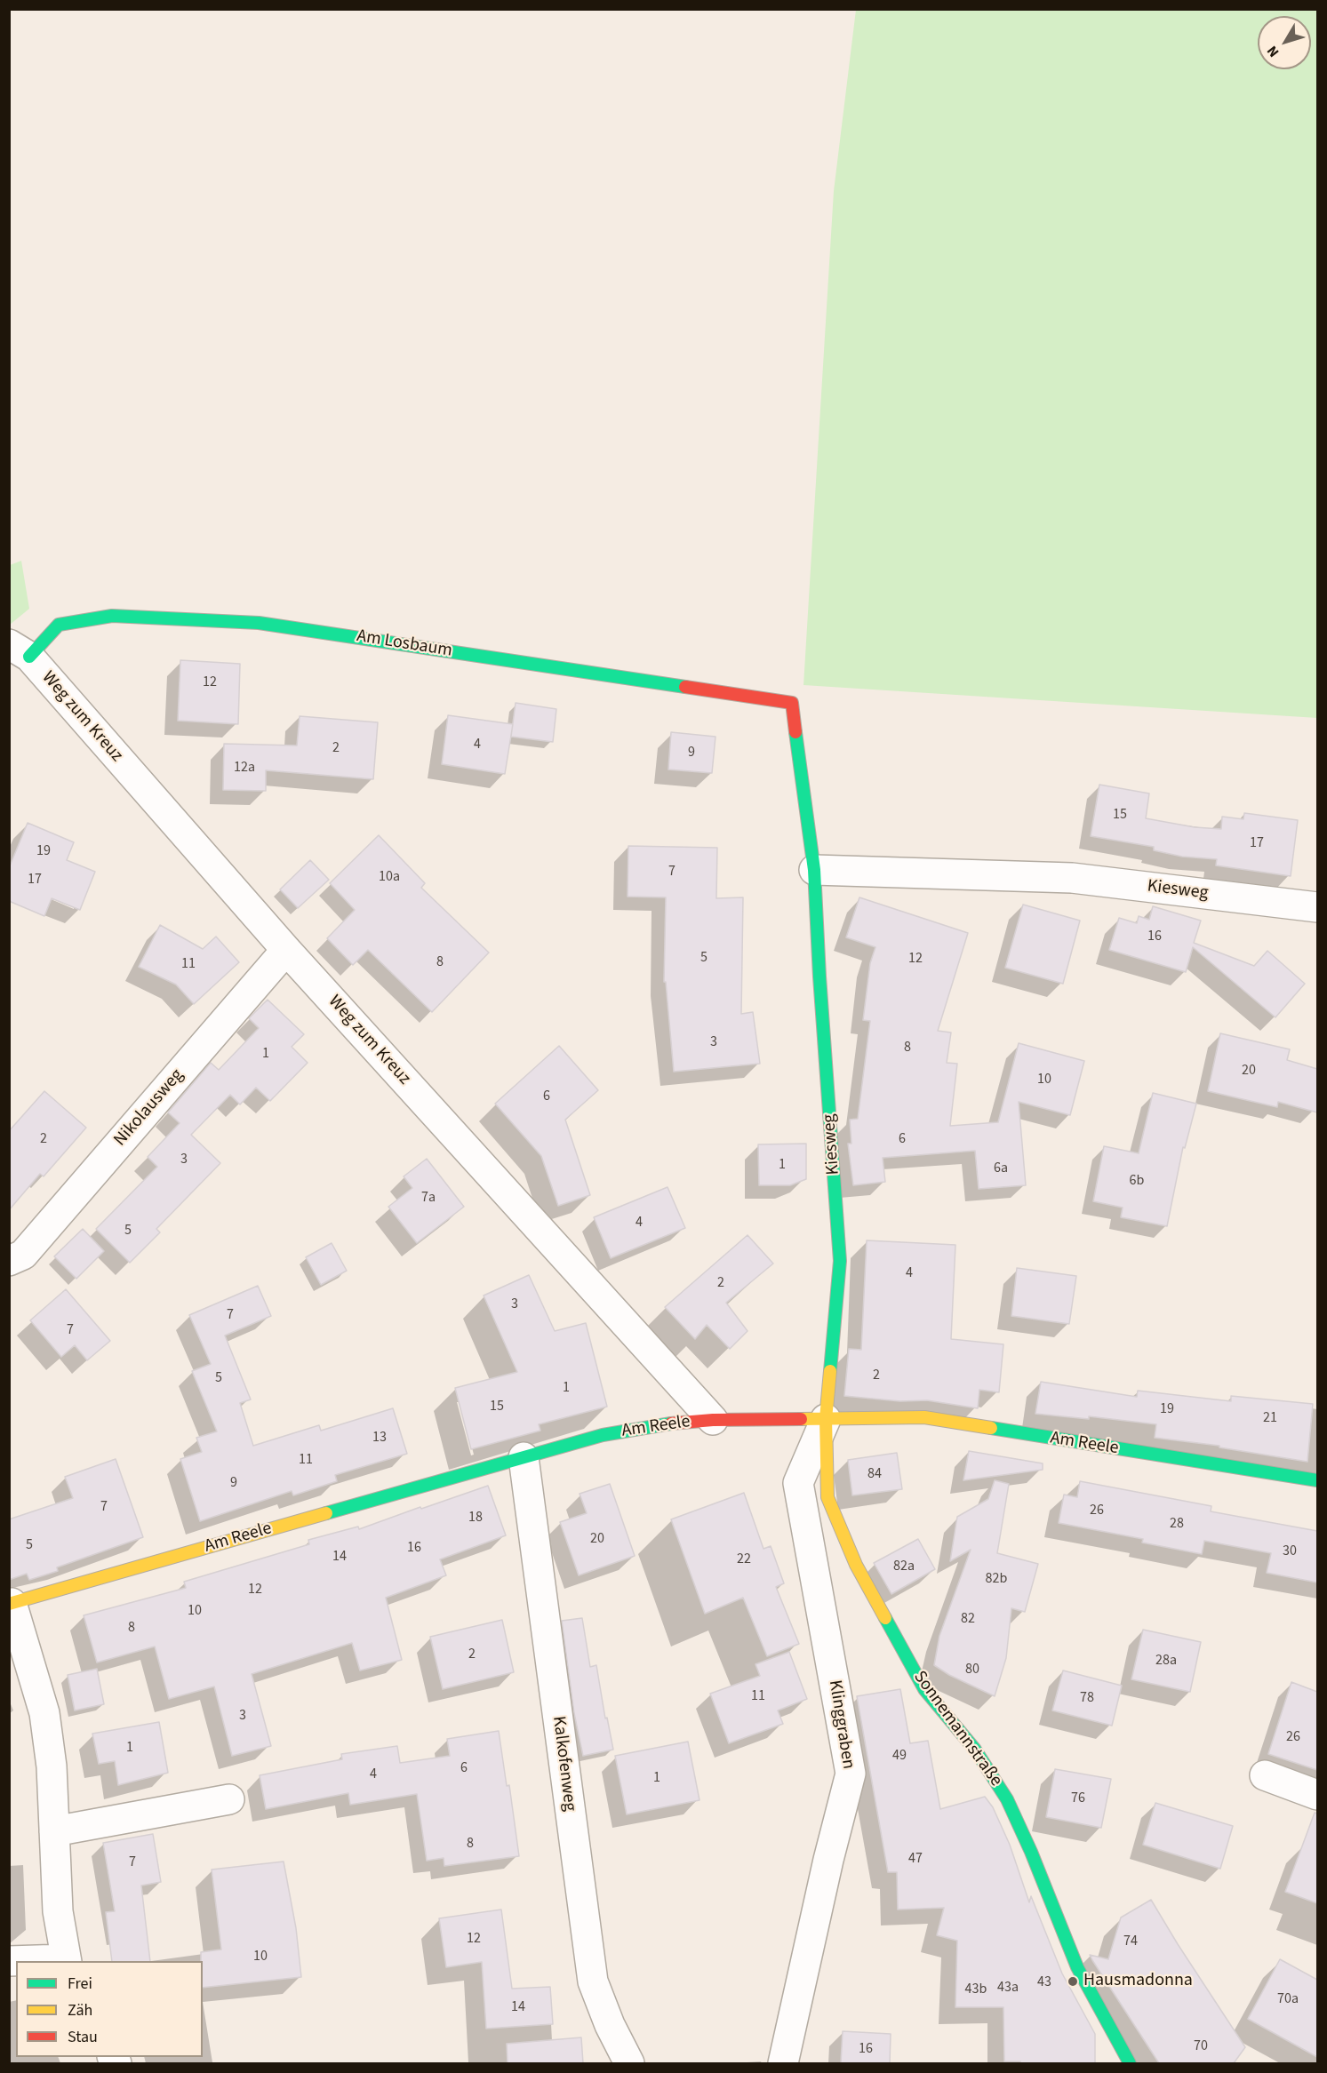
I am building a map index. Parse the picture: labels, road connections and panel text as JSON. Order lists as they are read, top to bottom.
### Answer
{
  "streets": {
    "street": [
      "Am Losbaum",
      "Weg zum Kreuz",
      "Kiesweg",
      "Nikolausweg",
      "Am Reele",
      "Klinggraben",
      "Sonnemannstraße",
      "Kalkofenweg"
    ]
  },
  "crossings": [
    ["Am Losbaum", "Weg zum Kreuz"],
    ["Am Losbaum", "Kiesweg"],
    ["Weg zum Kreuz", "Nikolausweg"],
    ["Weg zum Kreuz", "Am Reele"],
    ["Kiesweg", "Am Reele"],
    ["Kiesweg", "Klinggraben"],
    ["Kiesweg", "Sonnemannstraße"],
    ["Am Reele", "Klinggraben"],
    ["Am Reele", "Sonnemannstraße"],
    ["Am Reele", "Kalkofenweg"],
    ["Klinggraben", "Sonnemannstraße"]
  ],
  "places": ["Hausmadonna"],
  "house_numbers": [
    "12",
    "4",
    "2",
    "9",
    "12a",
    "15",
    "17",
    "19",
    "7",
    "10a",
    "17",
    "16",
    "5",
    "12",
    "8",
    "11",
    "3",
    "8",
    "1",
    "20",
    "10",
    "6",
    "2",
    "6",
    "3",
    "1",
    "6a",
    "6b",
    "7a",
    "4",
    "5",
    "4",
    "2",
    "3",
    "7",
    "7",
    "2",
    "5",
    "1",
    "15",
    "19",
    "21",
    "13",
    "11",
    "84",
    "9",
    "7",
    "26",
    "18",
    "28",
    "20",
    "5",
    "16",
    "30",
    "14",
    "22",
    "82a",
    "82b",
    "12",
    "10",
    "82",
    "8",
    "2",
    "28a",
    "80",
    "11",
    "78",
    "3",
    "26",
    "1",
    "49",
    "6",
    "4",
    "1",
    "76",
    "8",
    "47",
    "7",
    "12",
    "74",
    "10",
    "43",
    "43a",
    "43b",
    "70a",
    "14",
    "70",
    "16"
  ],
  "legend": ["Frei", "Zäh", "Stau"],
  "north": "bottom left"
}
